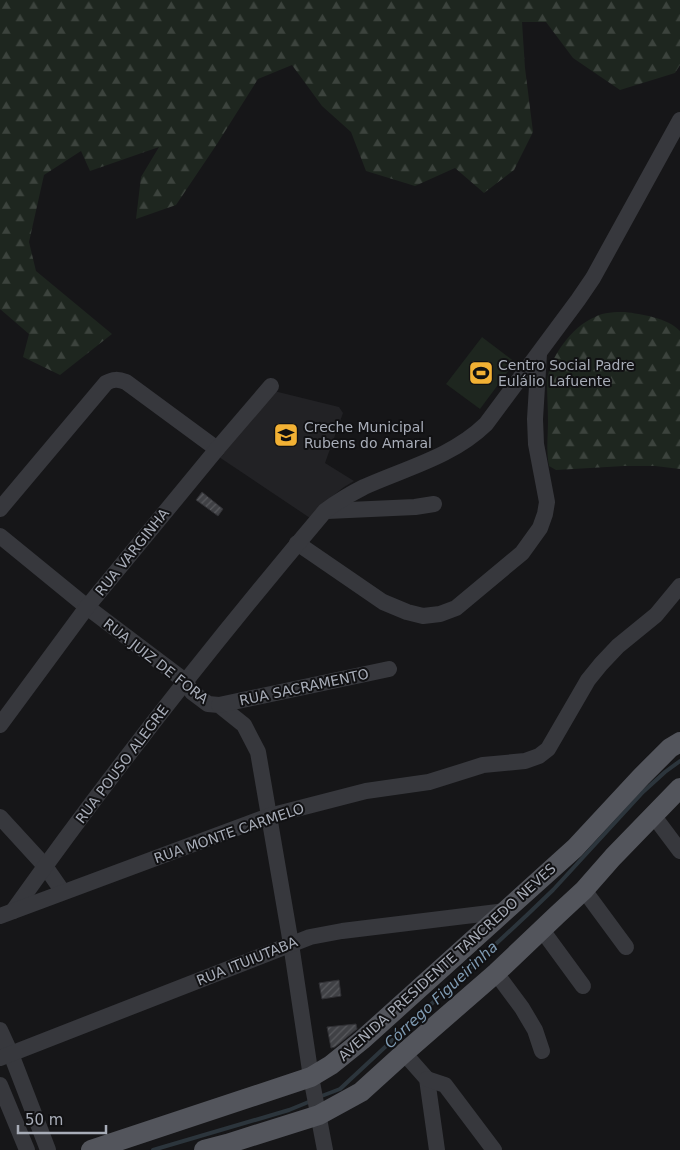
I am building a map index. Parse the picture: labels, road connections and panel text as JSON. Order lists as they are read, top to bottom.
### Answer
{
  "streets": {
    "main road": ["AVENIDA PRESIDENTE TANCREDO NEVES"],
    "street": [
      "RUA VARGINHA",
      "RUA JUIZ DE FORA",
      "RUA SACRAMENTO",
      "RUA POUSO ALEGRE",
      "RUA MONTE CARMELO",
      "RUA ITUIUTABA"
    ]
  },
  "crossings": [
    ["RUA VARGINHA", "RUA JUIZ DE FORA"],
    ["RUA JUIZ DE FORA", "RUA SACRAMENTO"],
    ["RUA JUIZ DE FORA", "RUA POUSO ALEGRE"],
    ["RUA JUIZ DE FORA", "RUA MONTE CARMELO"],
    ["RUA JUIZ DE FORA", "RUA ITUIUTABA"],
    ["RUA JUIZ DE FORA", "AVENIDA PRESIDENTE TANCREDO NEVES"],
    ["RUA POUSO ALEGRE", "RUA MONTE CARMELO"],
    ["RUA ITUIUTABA", "AVENIDA PRESIDENTE TANCREDO NEVES"]
  ],
  "water": ["Córrego Figueirinha"],
  "places": {
    "sports": ["Centro Social Padre Eulálio Lafuente"],
    "school or university": ["Creche Municipal Rubens do Amaral"]
  },
  "scale_bar": "50 m"
}
